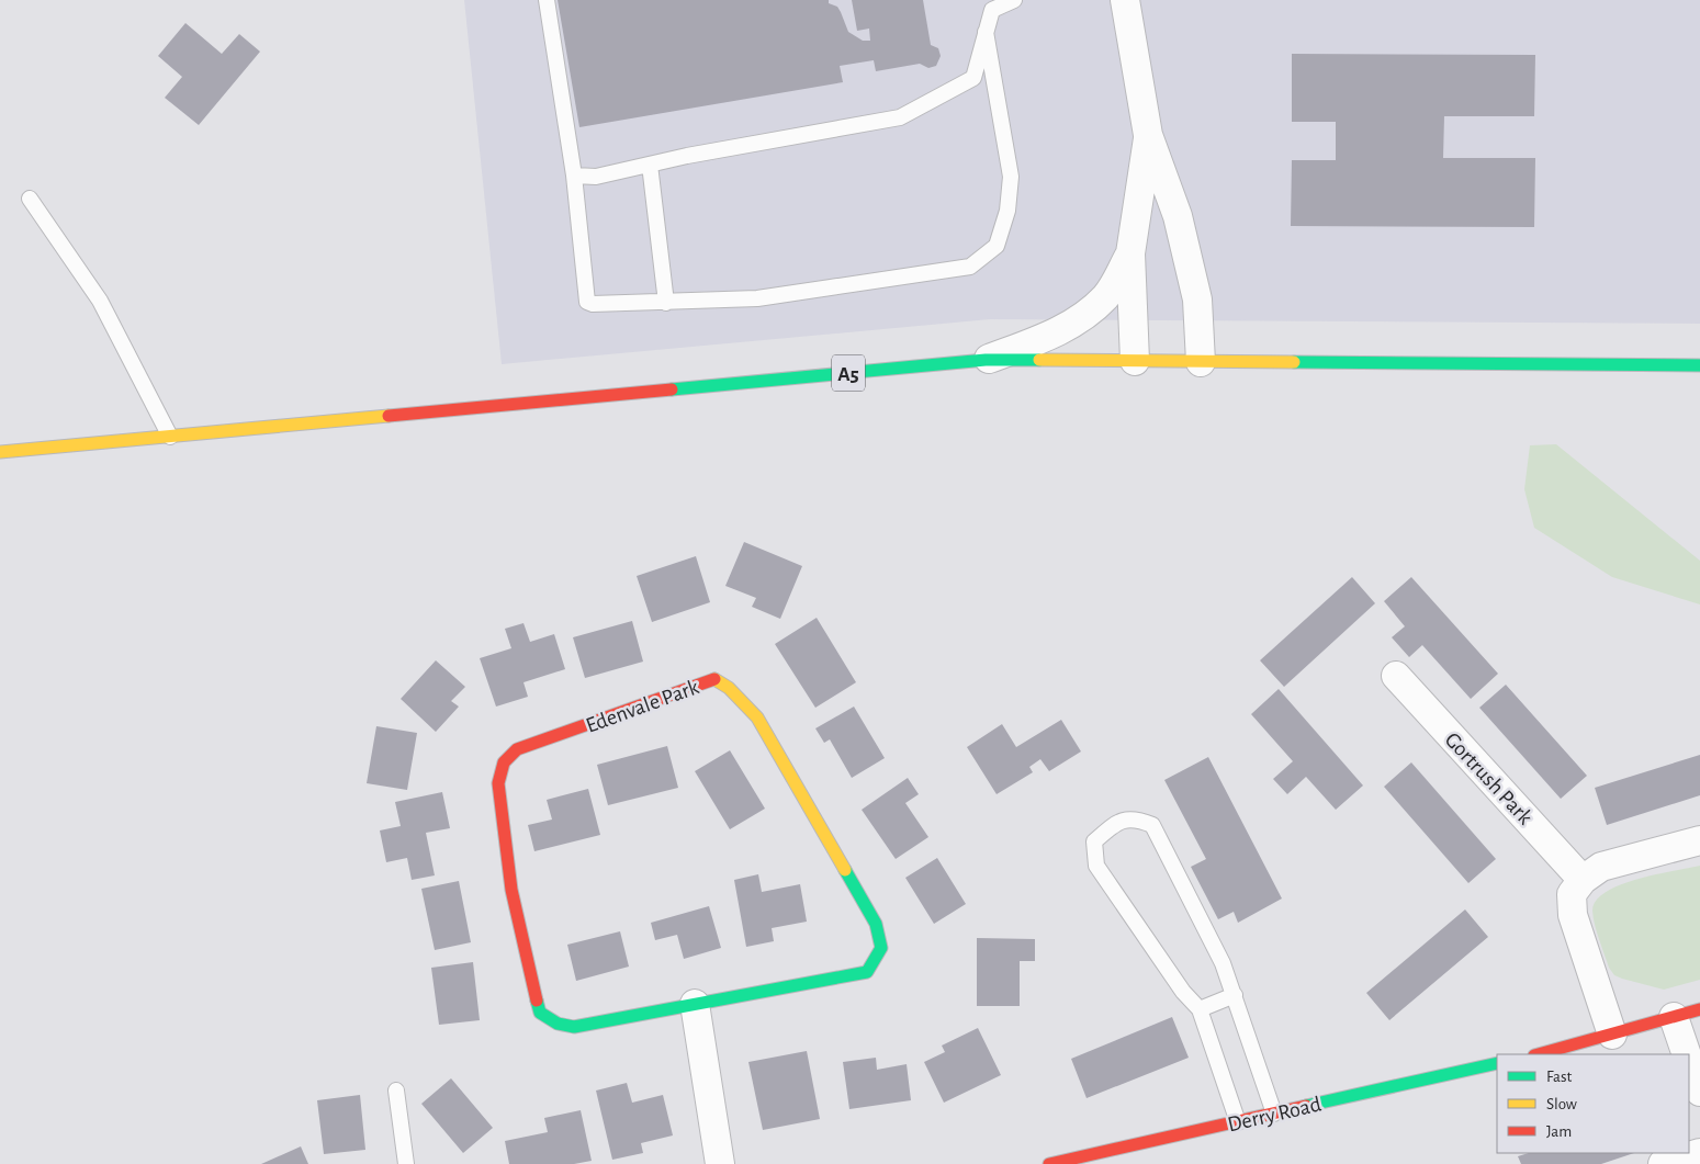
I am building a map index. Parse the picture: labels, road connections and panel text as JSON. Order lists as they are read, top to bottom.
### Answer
{
  "streets": {
    "main road": ["A5", "Edenvale Park", "Derry Road"],
    "street": ["Gortrush Park"]
  },
  "legend": ["Fast", "Slow", "Jam"]
}
